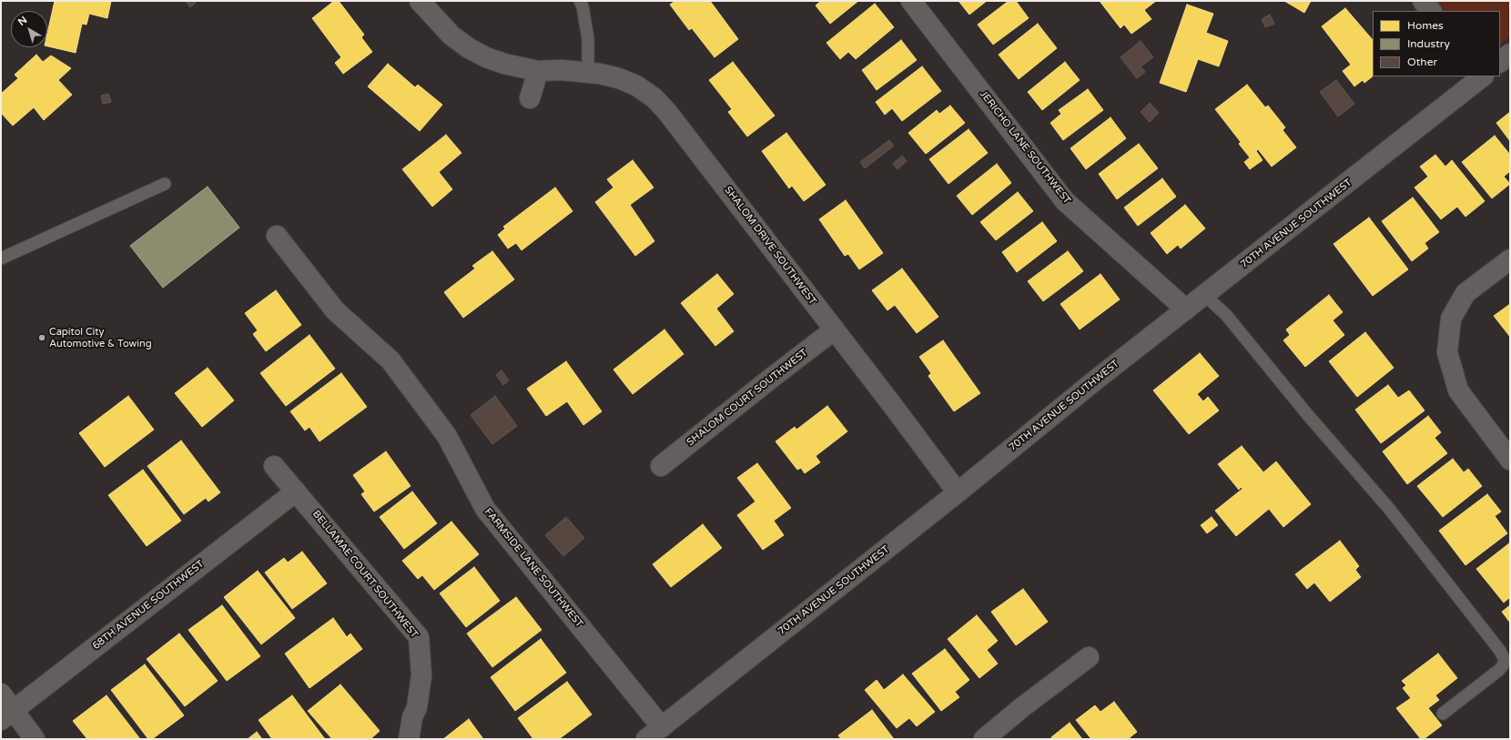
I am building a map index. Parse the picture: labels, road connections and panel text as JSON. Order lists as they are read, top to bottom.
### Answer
{
  "streets": {
    "street": [
      "JERICHO LANE SOUTHWEST",
      "70TH AVENUE SOUTHWEST",
      "SHALOM DRIVE SOUTHWEST",
      "SHALOM COURT SOUTHWEST",
      "FARMSIDE LANE SOUTHWEST",
      "BELLAMAE COURT SOUTHWEST",
      "68TH AVENUE SOUTHWEST"
    ]
  },
  "crossings": [
    ["JERICHO LANE SOUTHWEST", "70TH AVENUE SOUTHWEST"],
    ["70TH AVENUE SOUTHWEST", "SHALOM DRIVE SOUTHWEST"],
    ["70TH AVENUE SOUTHWEST", "FARMSIDE LANE SOUTHWEST"],
    ["SHALOM DRIVE SOUTHWEST", "SHALOM COURT SOUTHWEST"],
    ["BELLAMAE COURT SOUTHWEST", "68TH AVENUE SOUTHWEST"]
  ],
  "places": ["Capitol City Automotive & Towing"],
  "legend": ["Homes", "Industry", "Other"],
  "north": "top left"
}
